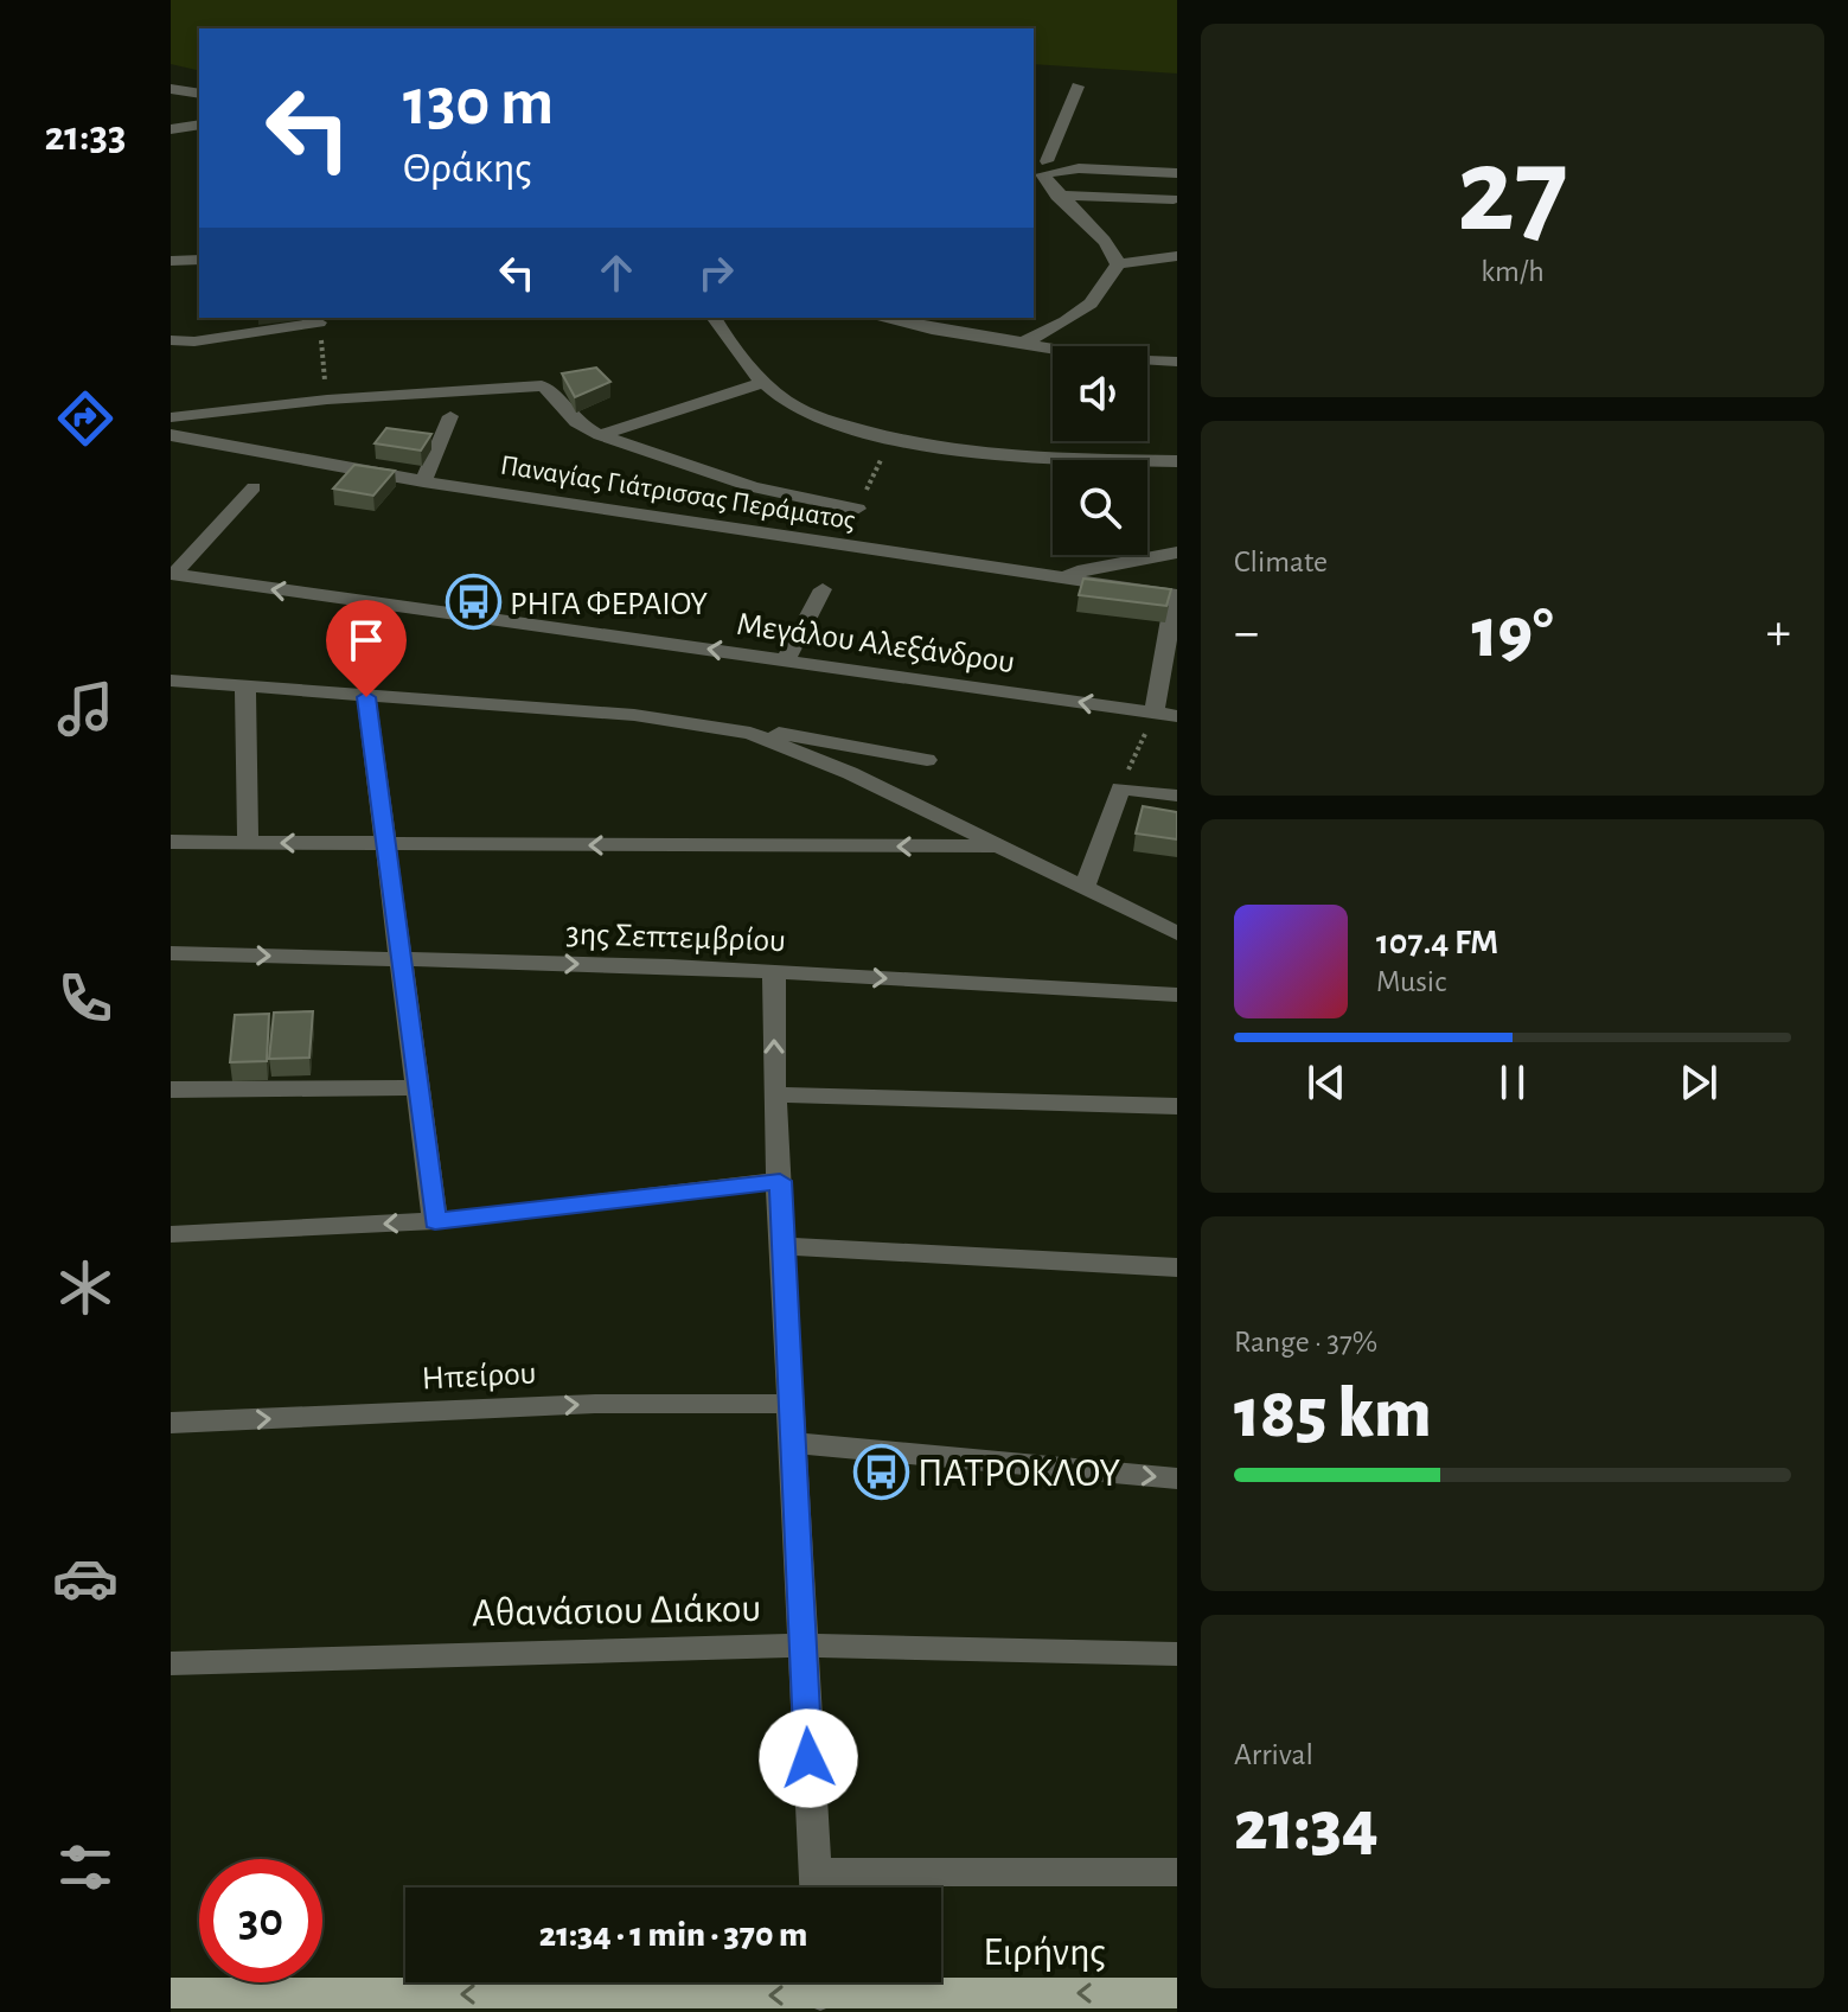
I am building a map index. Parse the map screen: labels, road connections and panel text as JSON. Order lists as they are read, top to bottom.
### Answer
{
  "streets": {
    "main road": ["Ειρήνης"],
    "street": [
      "Παναγίας Γιάτρισσας Περάματος",
      "Μεγάλου Αλεξάνδρου",
      "3ης Σεπτεμβρίου",
      "Ηπείρου",
      "Αθανάσιου Διάκου"
    ]
  },
  "one_way": ["Ειρήνης"],
  "places": {
    "bus stop": ["ΡΗΓΑ ΦΕΡΑΙΟΥ", "ΠΑΤΡΟΚΛΟΥ"]
  },
  "page": {
    "tabs": "21:33",
    "tile": [
      ["27", "km/h"],
      "Climate",
      ["Range · 37%", "185 km"],
      ["Arrival", "21:34"]
    ],
    "turn": ["130 m", "Θράκης"],
    "heat": ["−", "19°", "+"],
    "song": ["107.4 FM", "Music"],
    "limit": "30",
    "trip": "21:34 · 1 min · 370 m"
  }
}
